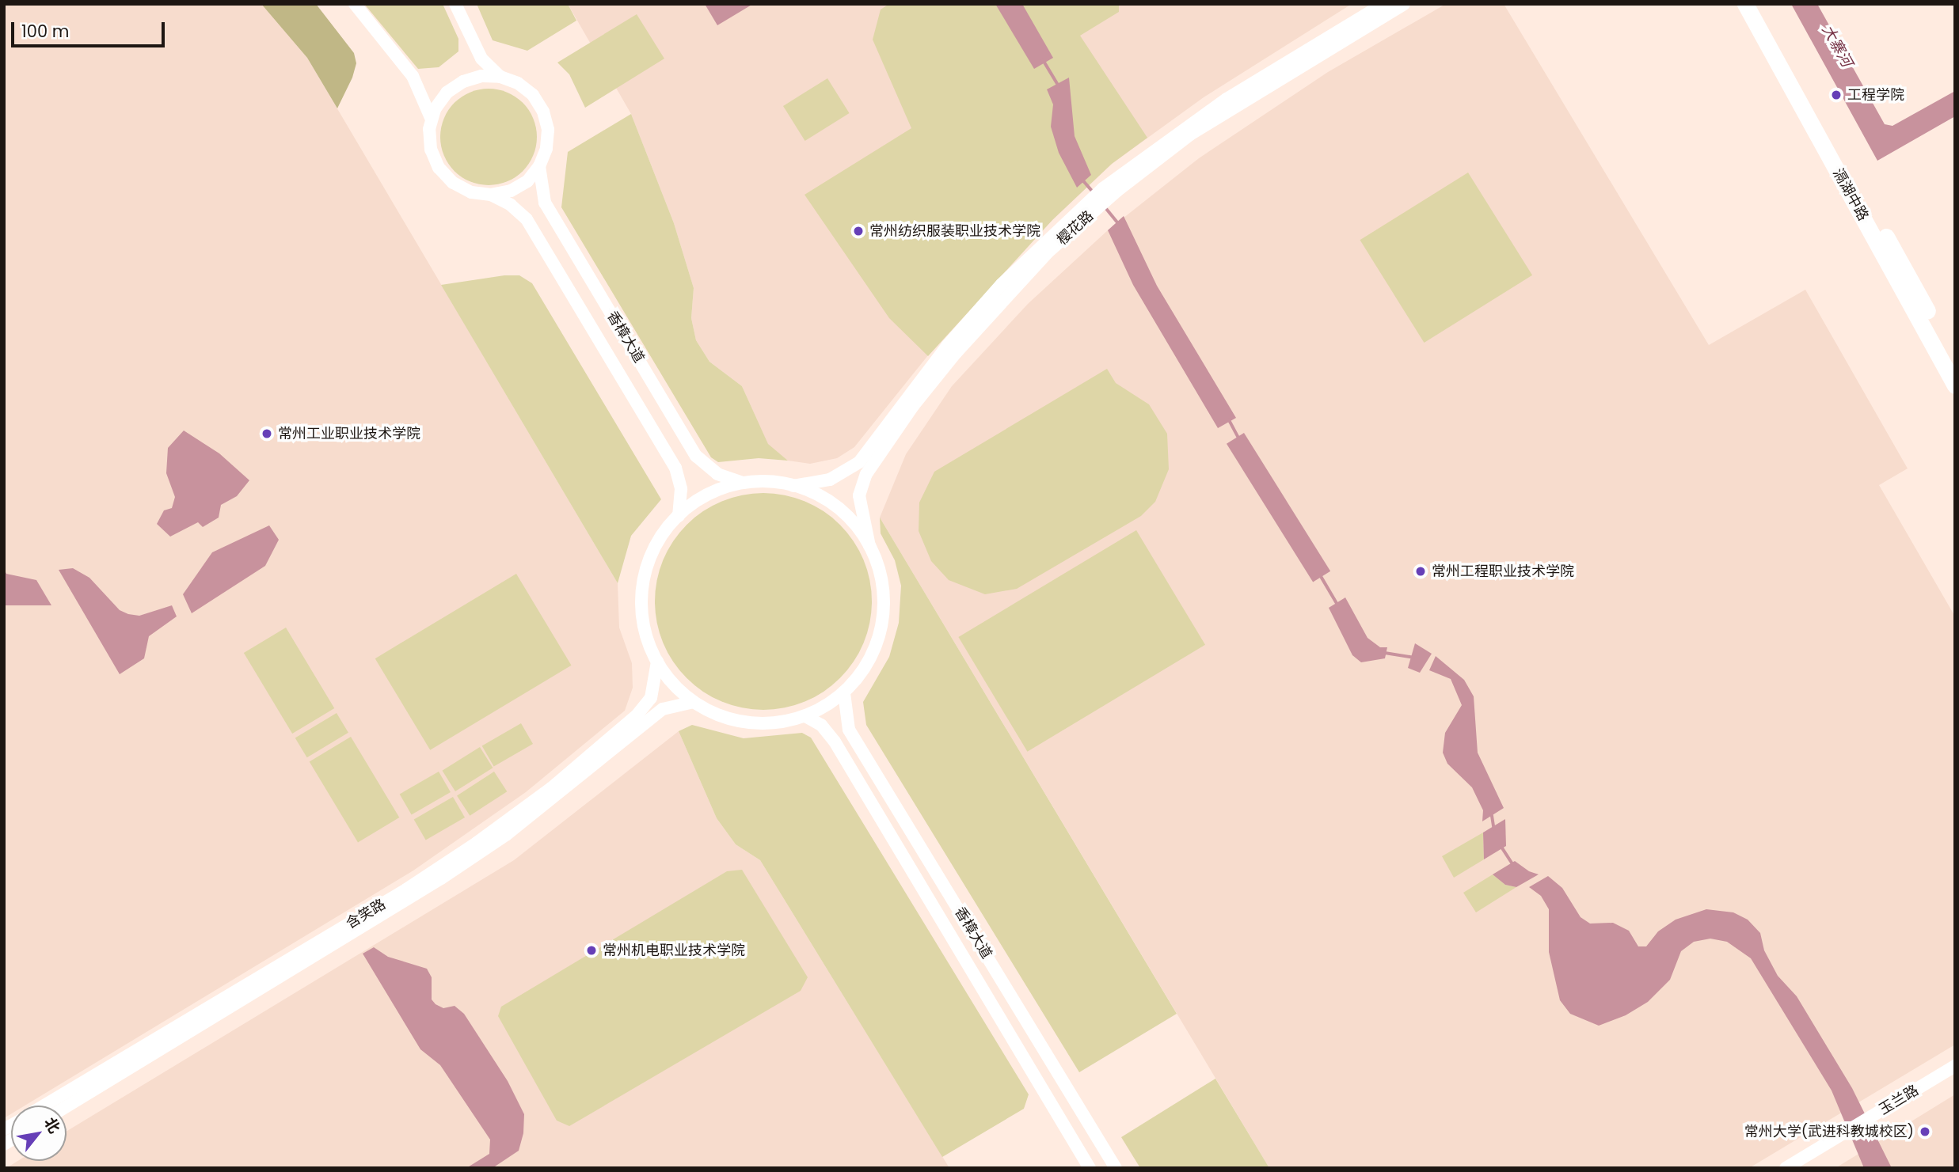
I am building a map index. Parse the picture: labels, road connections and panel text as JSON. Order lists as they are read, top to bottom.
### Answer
{
  "streets": {
    "main road": ["滆湖中路"],
    "street": [
      "樱花路",
      "香樟大道",
      "含笑路",
      "玉兰路"
    ]
  },
  "water": ["大寨河"],
  "places": [
    "工程学院",
    "常州纺织服装职业技术学院",
    "常州工业职业技术学院",
    "常州工程职业技术学院",
    "常州机电职业技术学院",
    "常州大学(武进科教城校区)"
  ],
  "scale_bar": "100 m",
  "north": "top right"
}
